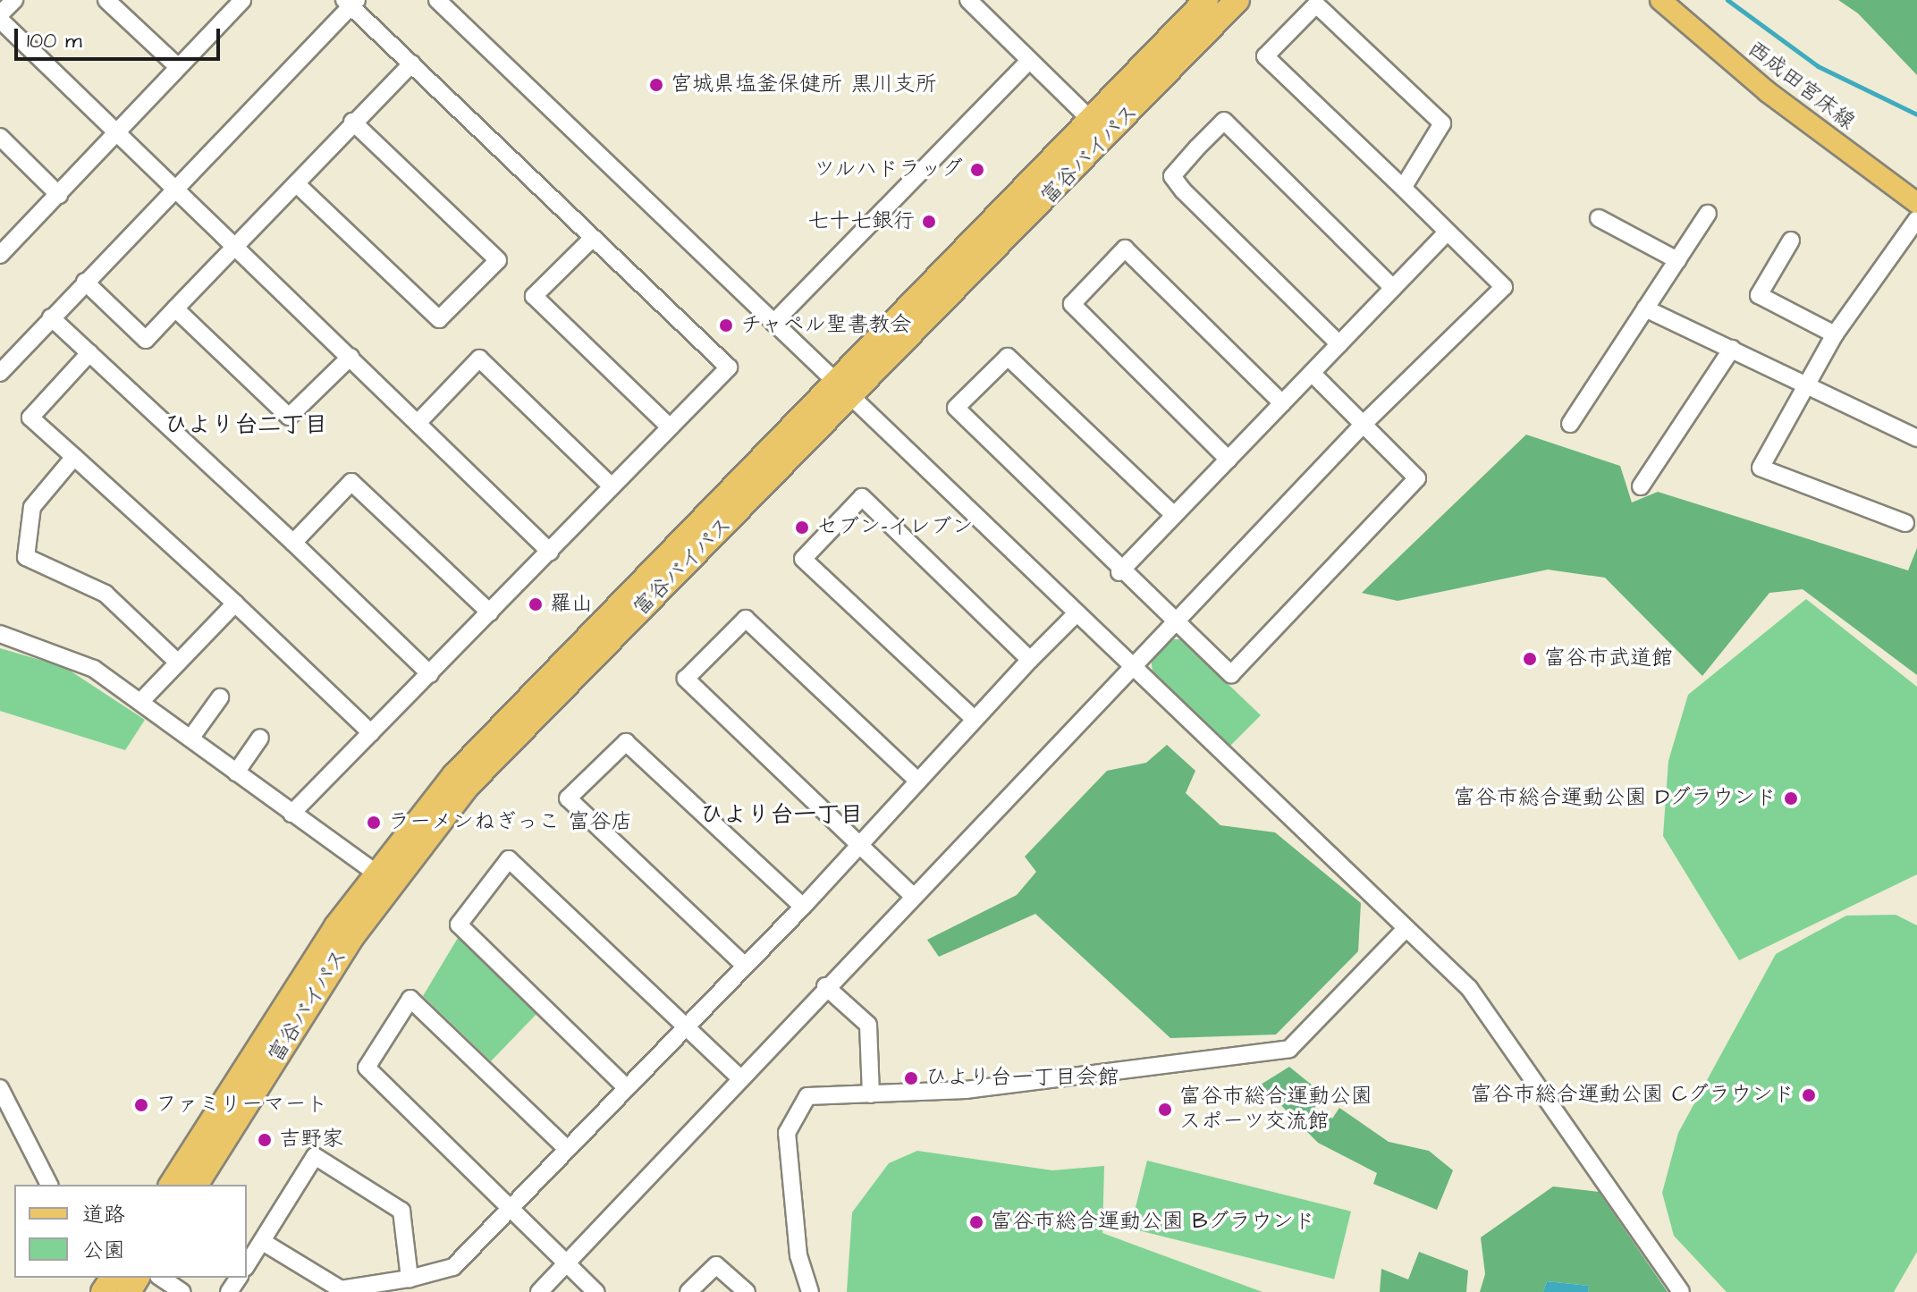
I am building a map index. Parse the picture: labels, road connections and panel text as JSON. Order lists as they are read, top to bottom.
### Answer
{
  "streets": {
    "highway": ["富谷バイパス"],
    "main road": ["西成田宮床線"]
  },
  "districts": ["ひより台二丁目", "ひより台一丁目"],
  "places": [
    "宮城県塩釜保健所 黒川支所",
    "ツルハドラッグ",
    "七十七銀行",
    "チャペル聖書教会",
    "セブン-イレブン",
    "羅山",
    "富谷市武道館",
    "富谷市総合運動公園 Dグラウンド",
    "ラーメンねぎっこ 富谷店",
    "ひより台一丁目会館",
    "富谷市総合運動公園 Cグラウンド",
    "ファミリーマート",
    "富谷市総合運動公園 スポーツ交流館",
    "吉野家",
    "富谷市総合運動公園 Bグラウンド"
  ],
  "legend": ["道路", "公園"],
  "scale_bar": "100 m"
}
